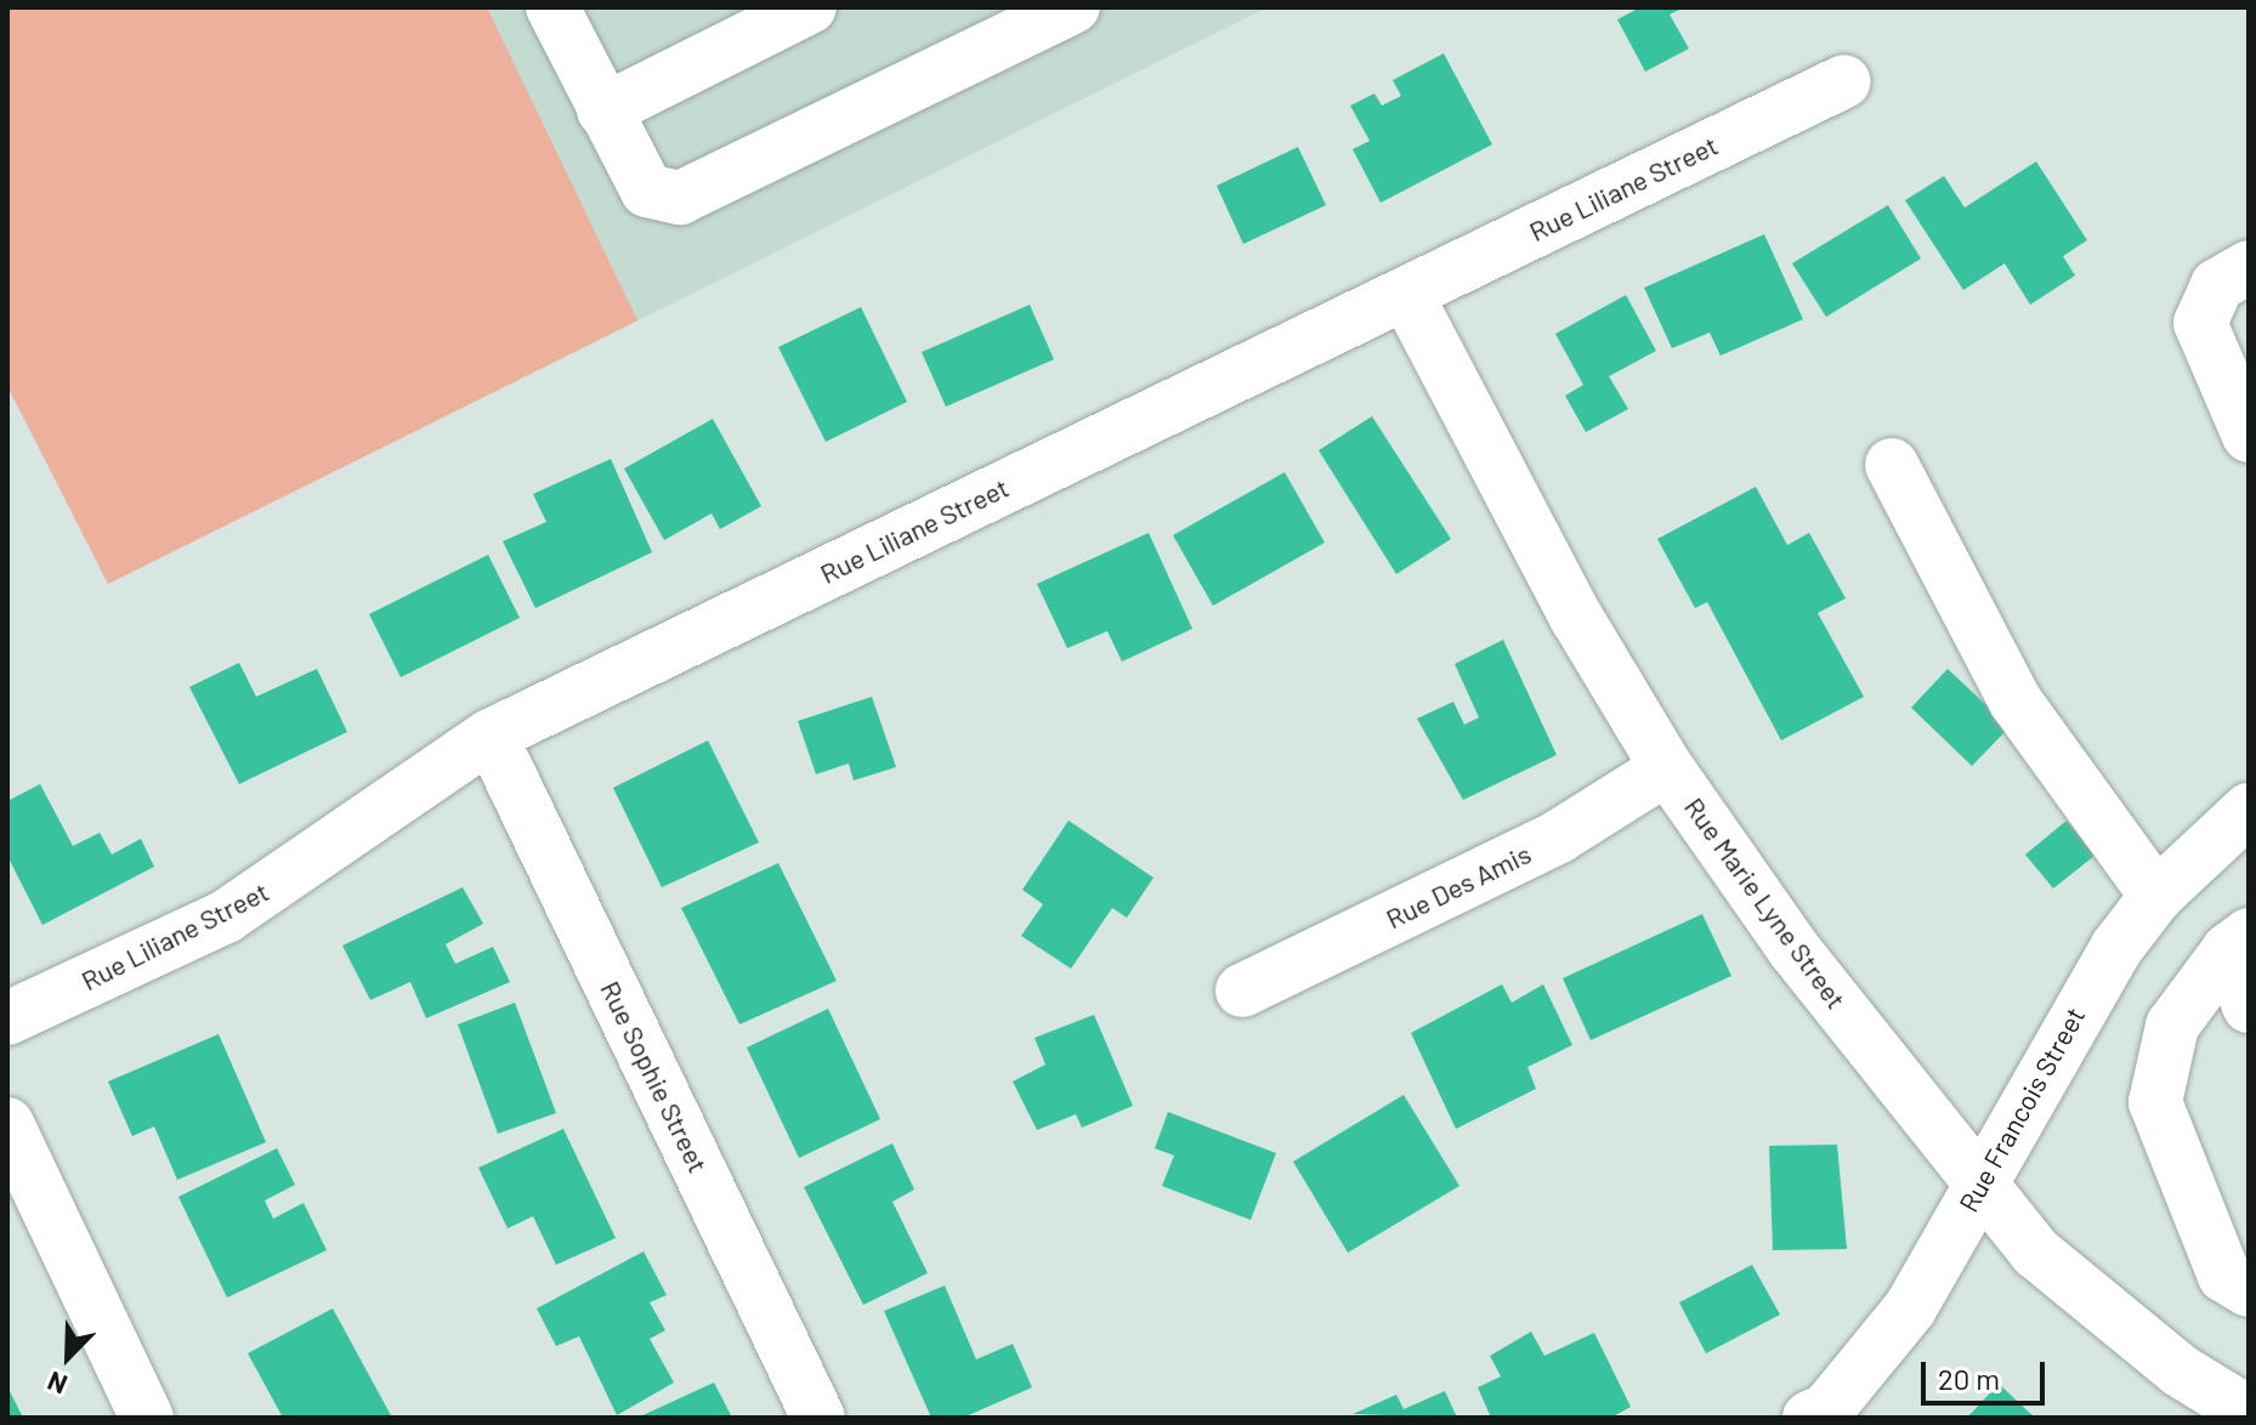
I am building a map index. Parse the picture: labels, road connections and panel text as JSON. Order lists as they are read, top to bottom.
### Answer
{
  "streets": {
    "street": [
      "Rue Liliane Street",
      "Rue Des Amis",
      "Rue Marie Lyne Street",
      "Rue Sophie Street",
      "Rue Francois Street"
    ]
  },
  "crossings": [
    ["Rue Liliane Street", "Rue Marie Lyne Street"],
    ["Rue Liliane Street", "Rue Sophie Street"],
    ["Rue Des Amis", "Rue Marie Lyne Street"],
    ["Rue Marie Lyne Street", "Rue Francois Street"]
  ],
  "scale_bar": "20 m",
  "north": "bottom left"
}
